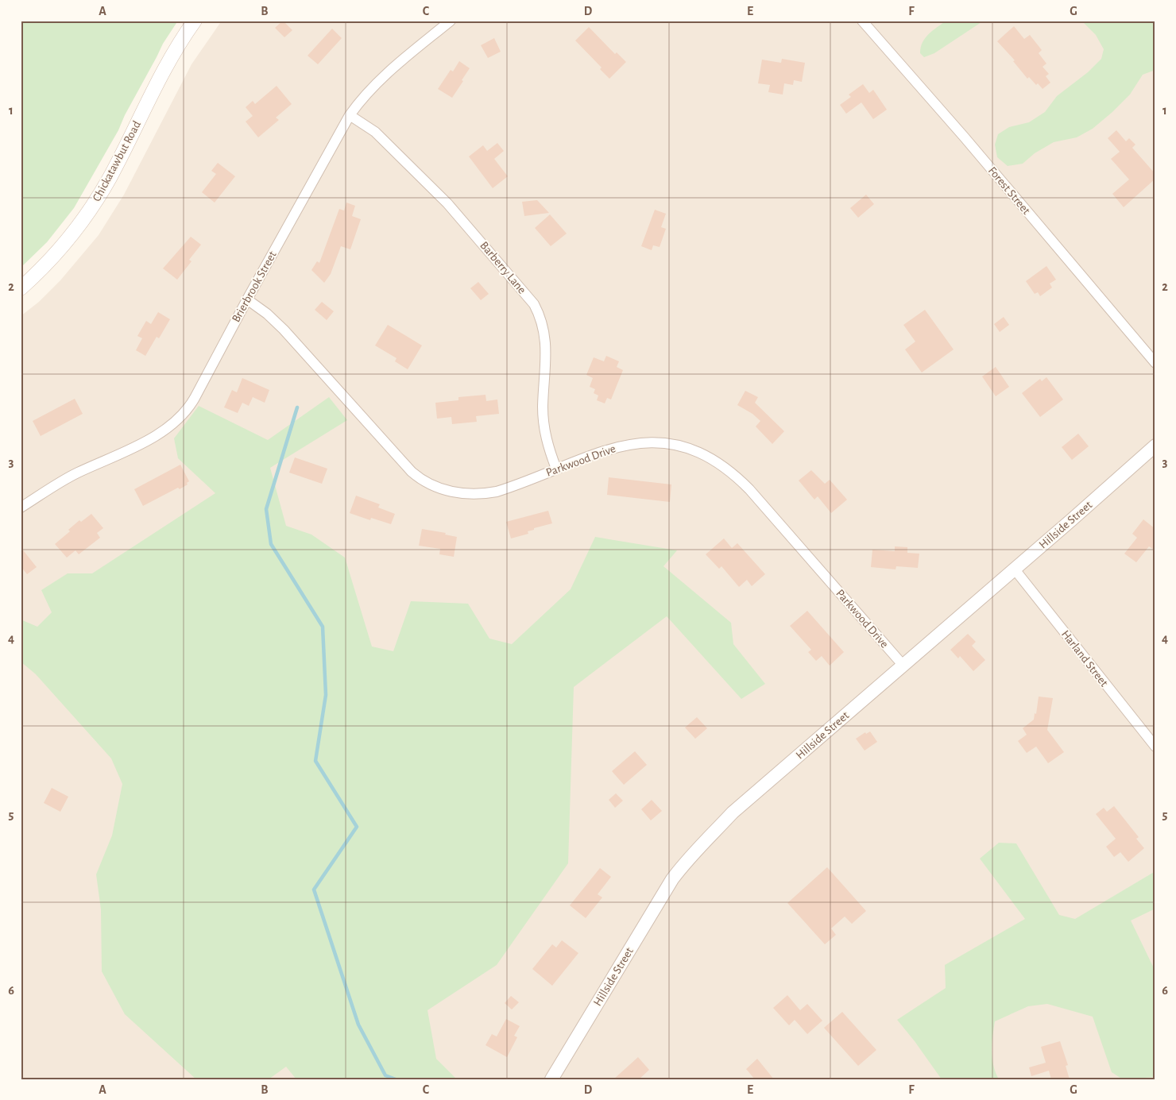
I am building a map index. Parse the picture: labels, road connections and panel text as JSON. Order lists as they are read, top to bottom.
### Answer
{
  "streets": {
    "main road": ["Chickatawbut Road"],
    "street": [
      "Forest Street",
      "Barberry Lane",
      "Brierbrook Street",
      "Parkwood Drive",
      "Hillside Street",
      "Harland Street"
    ]
  },
  "crossings": [
    ["Barberry Lane", "Brierbrook Street"],
    ["Barberry Lane", "Parkwood Drive"],
    ["Brierbrook Street", "Parkwood Drive"],
    ["Parkwood Drive", "Hillside Street"],
    ["Hillside Street", "Harland Street"]
  ],
  "grid": {
    "columns": [
      "A",
      "B",
      "C",
      "D",
      "E",
      "F",
      "G"
    ],
    "rows": [
      "1",
      "2",
      "3",
      "4",
      "5",
      "6"
    ]
  }
}
